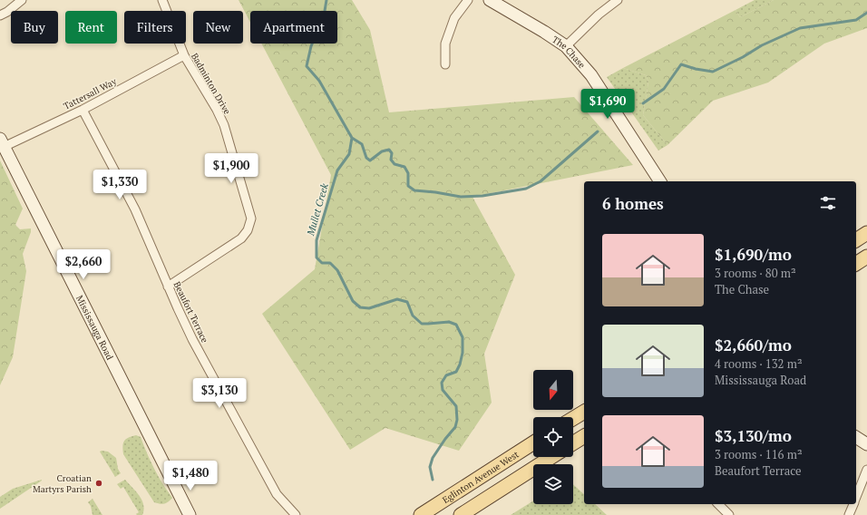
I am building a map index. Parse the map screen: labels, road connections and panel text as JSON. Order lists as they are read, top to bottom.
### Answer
{
  "streets": {
    "main road": ["The Chase", "Mississauga Road", "Eglinton Avenue West"],
    "street": ["Badminton Drive", "Tattersall Way", "Beaufort Terrace"]
  },
  "crossings": [
    ["Badminton Drive", "Tattersall Way"],
    ["Badminton Drive", "Beaufort Terrace"],
    ["Tattersall Way", "Beaufort Terrace"],
    ["Tattersall Way", "Mississauga Road"]
  ],
  "water": ["Mullet Creek"],
  "places": ["Croatian Martyrs Parish"],
  "north": "bottom",
  "page": {
    "chip": [
      "Buy",
      "Rent",
      "Filters",
      "New",
      "Apartment"
    ],
    "price": [
      "$1,690",
      "$1,900",
      "$1,330",
      "$2,660",
      "$3,130",
      "$1,480"
    ],
    "heading": "6 homes",
    "list": [
      {
        "name": "$1,690/mo",
        "note": "3 rooms · 80 m² · The Chase"
      },
      {
        "name": "$2,660/mo",
        "note": "4 rooms · 132 m² · Mississauga Road"
      },
      {
        "name": "$3,130/mo",
        "note": "3 rooms · 116 m² · Beaufort Terrace"
      }
    ]
  }
}
